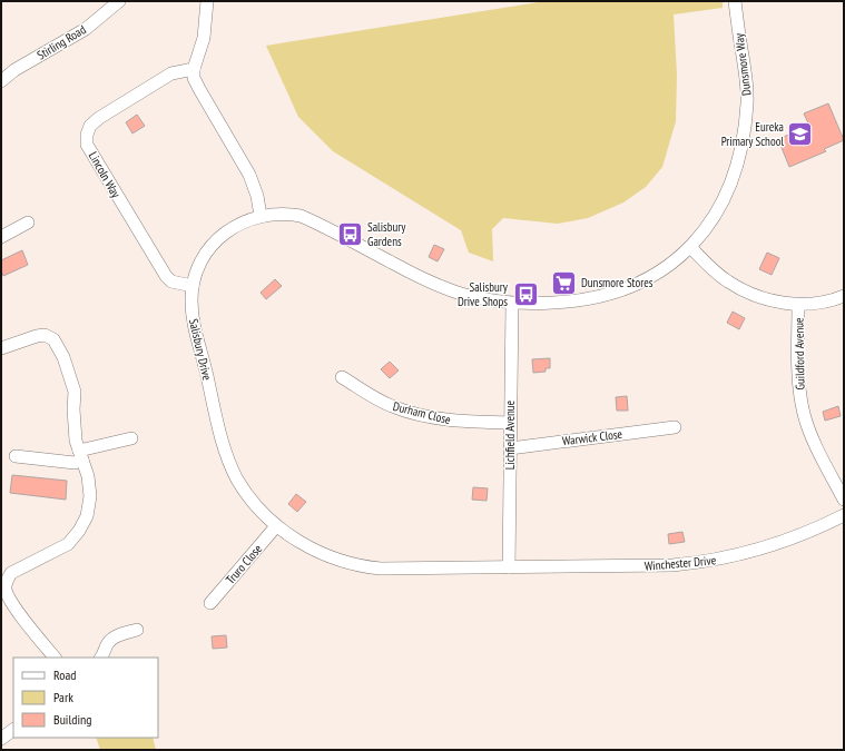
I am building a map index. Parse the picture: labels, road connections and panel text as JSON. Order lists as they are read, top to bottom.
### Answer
{
  "streets": {
    "street": [
      "Stirling Road",
      "Dunsmore Way",
      "Lincoln Way",
      "Salisbury Drive",
      "Guildford Avenue",
      "Durham Close",
      "Lichfield Avenue",
      "Warwick Close",
      "Winchester Drive",
      "Truro Close"
    ]
  },
  "crossings": [
    ["Lincoln Way", "Salisbury Drive"],
    ["Salisbury Drive", "Lichfield Avenue"],
    ["Salisbury Drive", "Winchester Drive"],
    ["Salisbury Drive", "Truro Close"],
    ["Durham Close", "Lichfield Avenue"],
    ["Lichfield Avenue", "Warwick Close"],
    ["Lichfield Avenue", "Winchester Drive"]
  ],
  "places": {
    "school or university": ["Eureka Primary School"],
    "bus stop": ["Salisbury Gardens", "Salisbury Drive Shops"],
    "supermarket": ["Dunsmore Stores"]
  },
  "legend": ["Road", "Park", "Building"]
}
